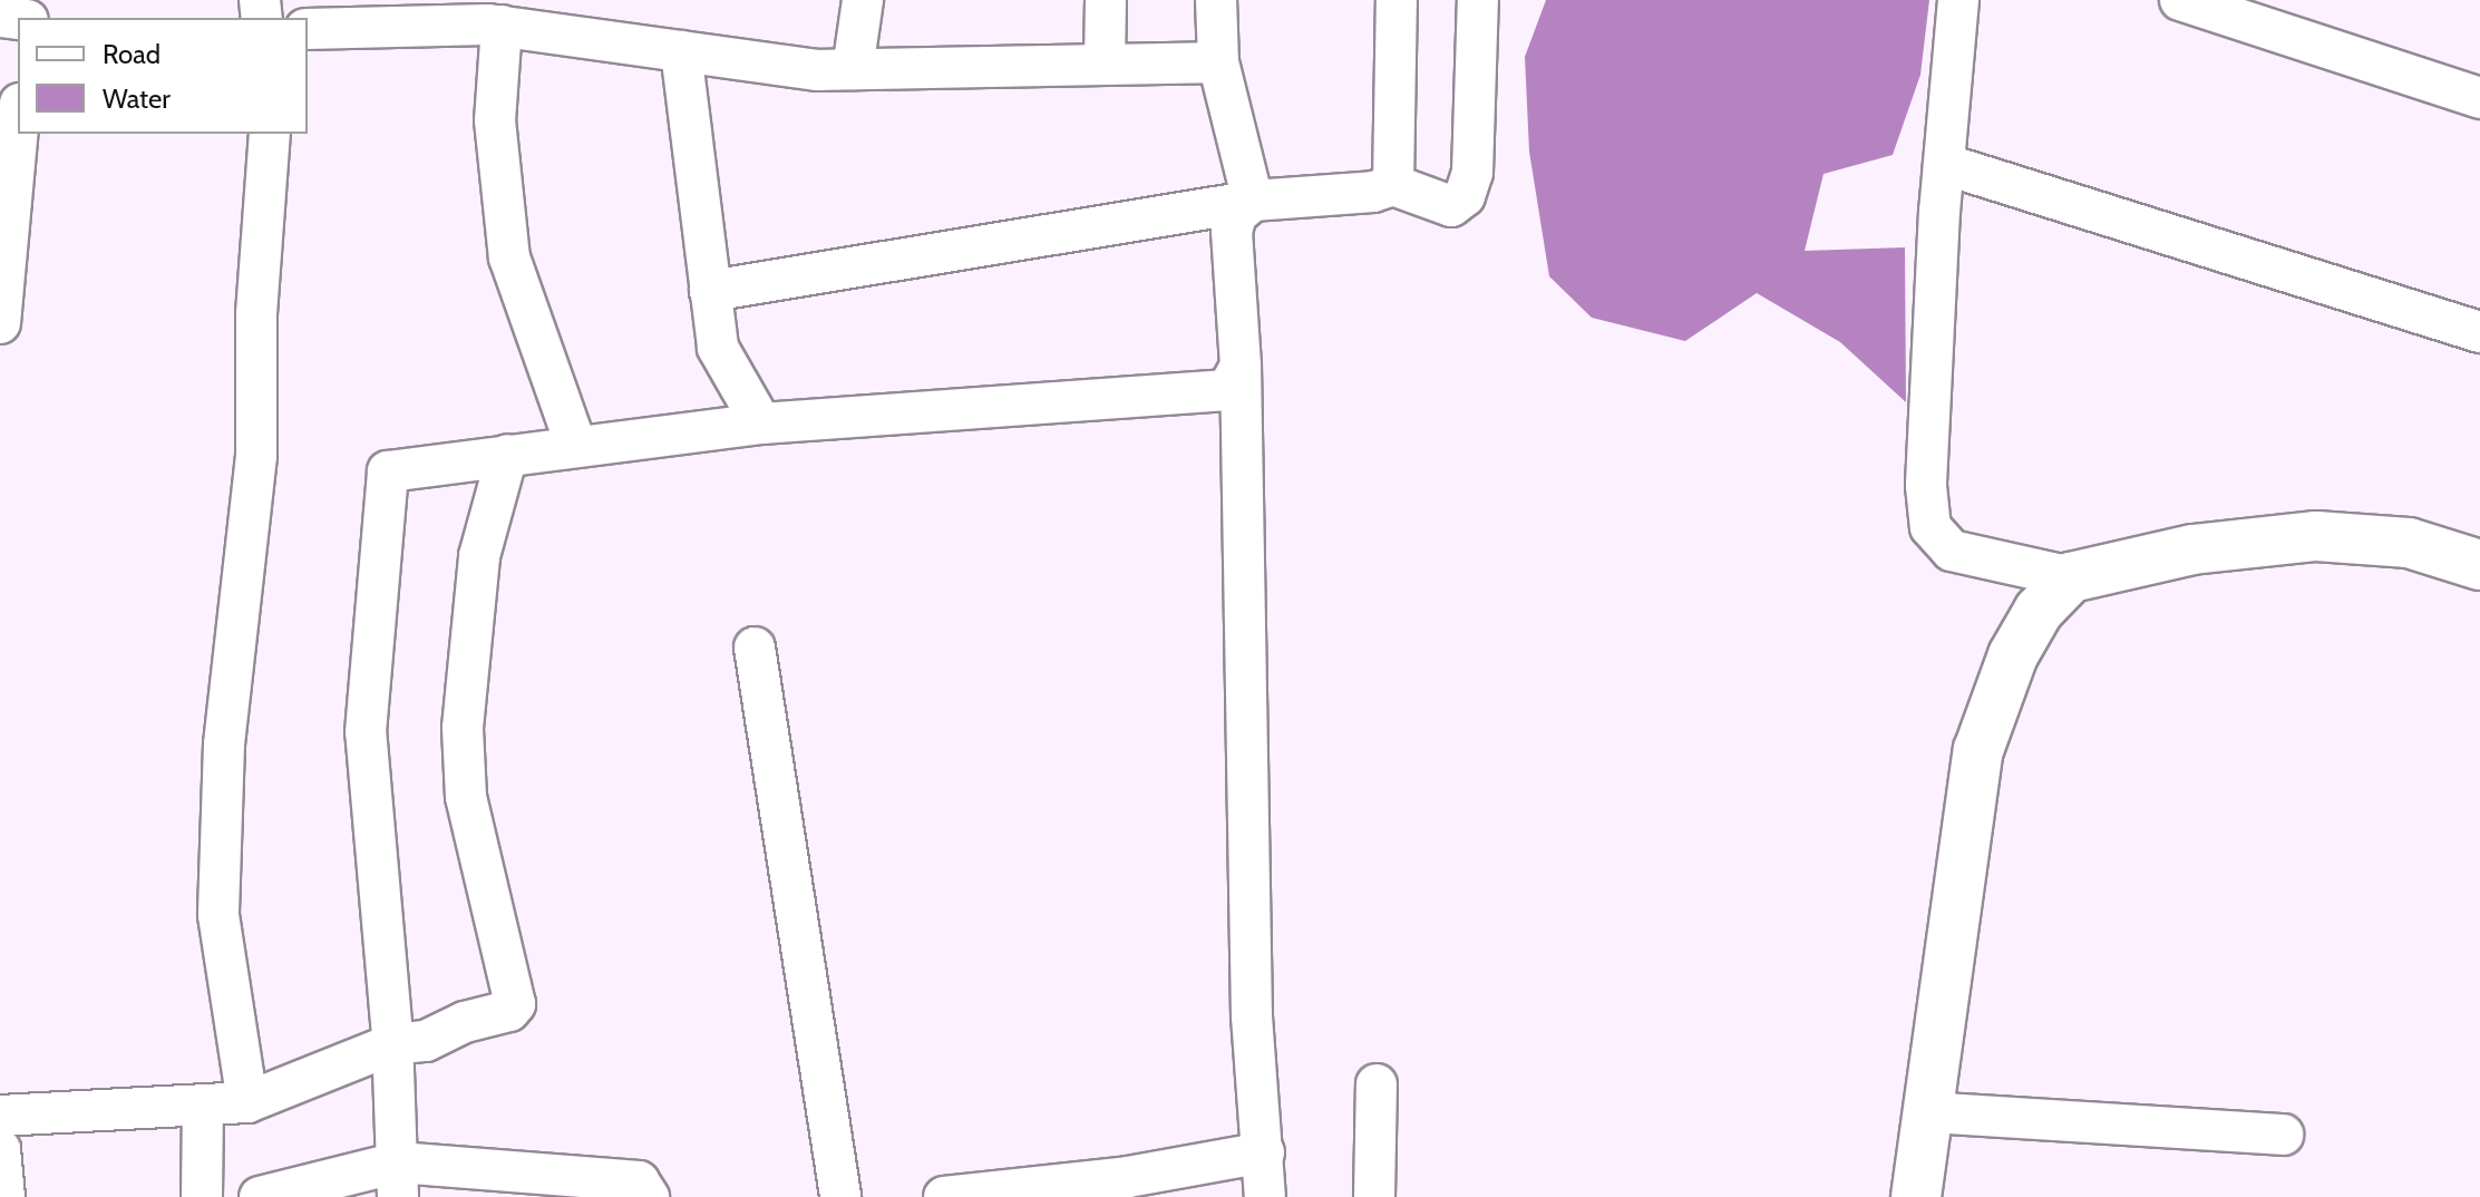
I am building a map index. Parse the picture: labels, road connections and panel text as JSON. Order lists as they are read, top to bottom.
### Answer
{
  "legend": ["Road", "Water"]
}
